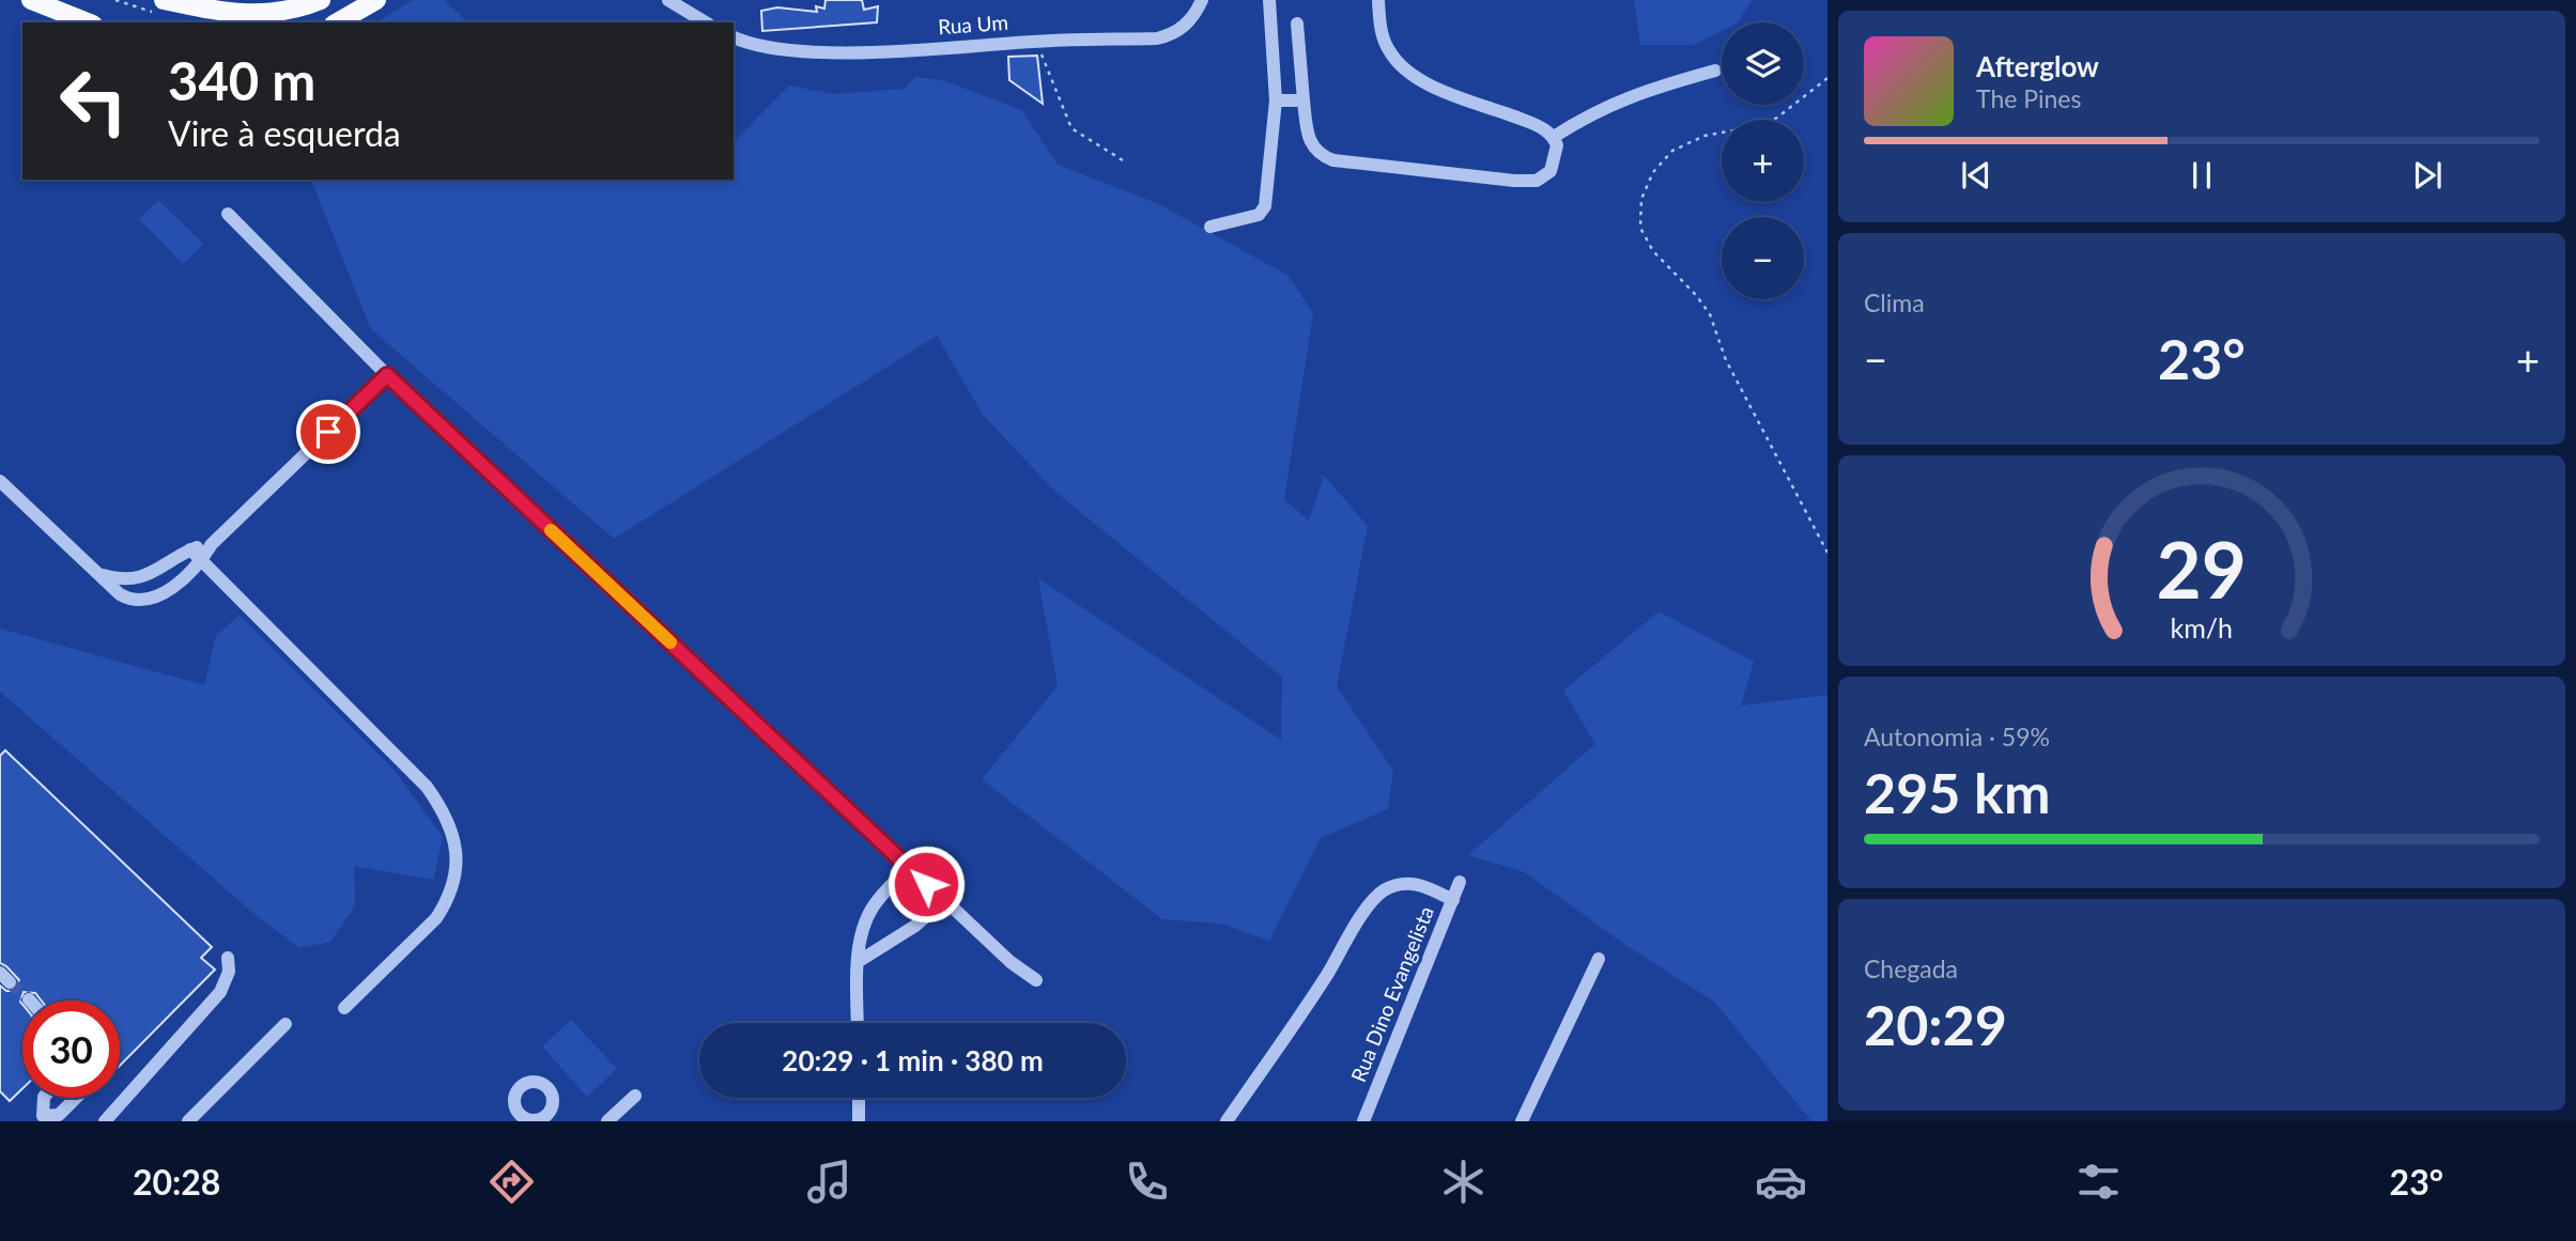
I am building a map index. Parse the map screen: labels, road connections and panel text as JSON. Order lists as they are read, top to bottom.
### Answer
{
  "streets": {
    "street": ["Rua Um", "Rua Dino Evangelista"]
  },
  "page": {
    "map_buttons": ["+", "−"],
    "turn": ["340 m", "Vire à esquerda"],
    "song": ["Afterglow", "The Pines"],
    "tile": [
      "Clima",
      ["Autonomia · 59%", "295 km"],
      ["Chegada", "20:29"]
    ],
    "heat": ["−", "23°", "+"],
    "limit": "30",
    "trip": "20:29 · 1 min · 380 m",
    "tabs": ["20:28", "23°"],
    "gauge": ["29", "km/h"]
  }
}
